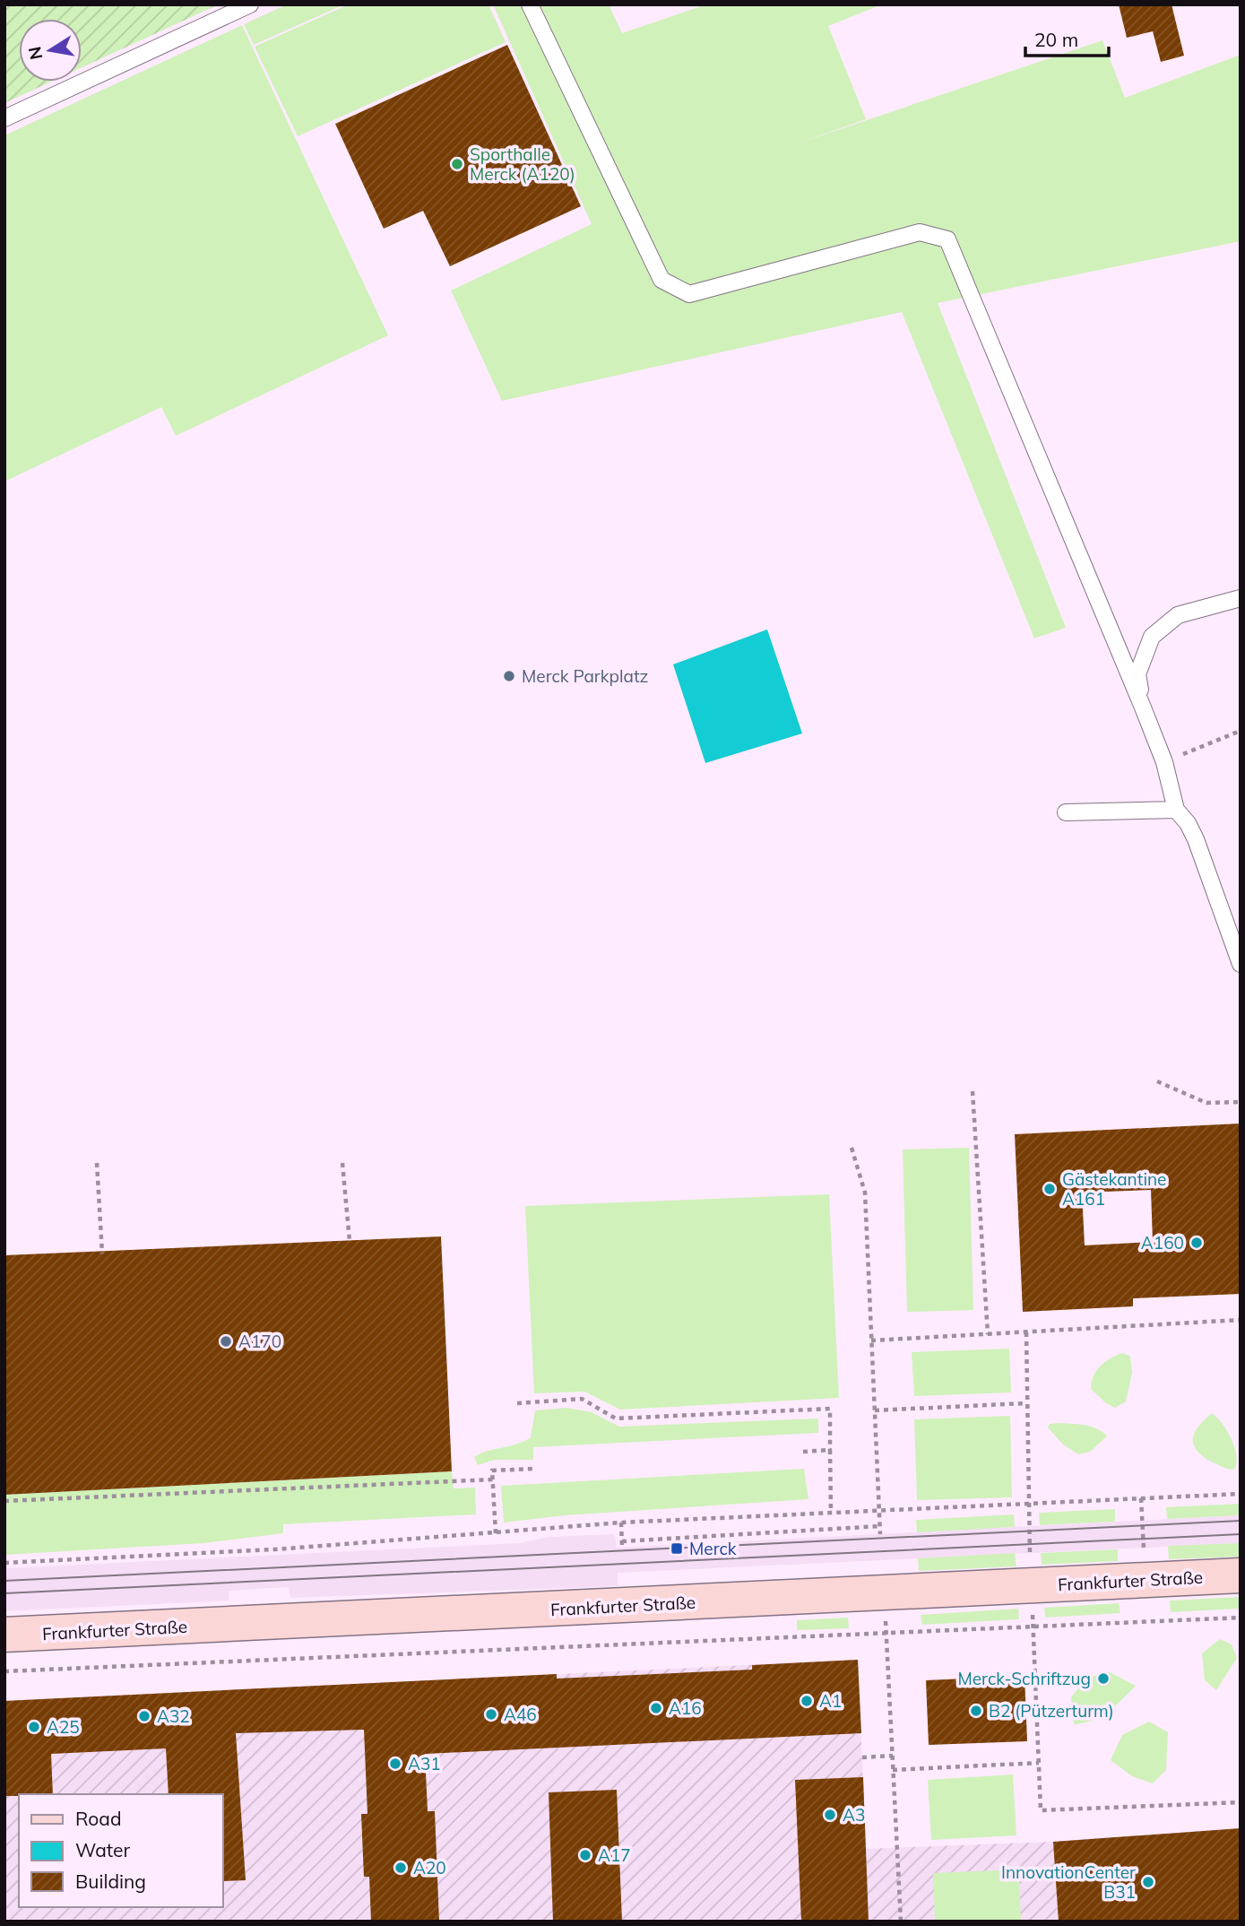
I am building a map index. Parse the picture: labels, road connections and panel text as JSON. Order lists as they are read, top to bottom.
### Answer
{
  "streets": {
    "main road": ["Frankfurter Straße"]
  },
  "places": {
    "other": [
      "Sporthalle Merck (A120)",
      "Merck Parkplatz",
      "Gästekantine A161",
      "A160",
      "A170",
      "Merck-Schriftzug",
      "A1",
      "A16",
      "B2 (Pützerturm)",
      "A46",
      "A32",
      "A25",
      "A31",
      "A3",
      "A17",
      "A20",
      "InnovationCenter B31"
    ],
    "transit": ["Merck"]
  },
  "legend": ["Road", "Water", "Building"],
  "scale_bar": "20 m",
  "north": "left"
}
